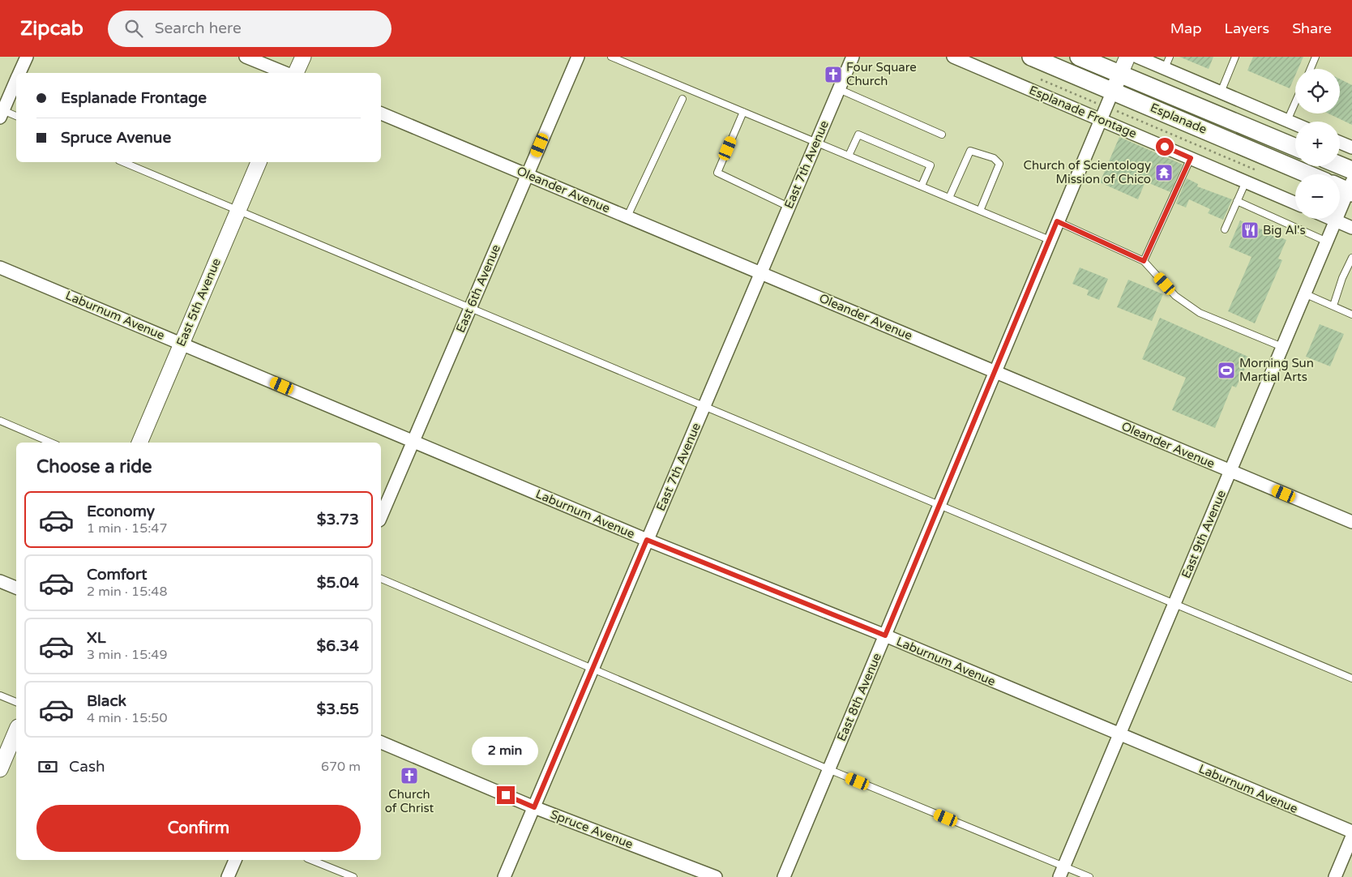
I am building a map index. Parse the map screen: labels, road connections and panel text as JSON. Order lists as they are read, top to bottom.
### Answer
{
  "streets": {
    "main road": ["Esplanade"],
    "street": [
      "Esplanade Frontage",
      "East 7th Avenue",
      "Oleander Avenue",
      "East 6th Avenue",
      "East 5th Avenue",
      "Laburnum Avenue",
      "East 9th Avenue",
      "East 8th Avenue",
      "Spruce Avenue"
    ]
  },
  "crossings": [
    ["Esplanade Frontage", "East 8th Avenue"],
    ["Esplanade", "East 8th Avenue"],
    ["East 7th Avenue", "Oleander Avenue"],
    ["East 7th Avenue", "Laburnum Avenue"],
    ["East 7th Avenue", "Spruce Avenue"],
    ["Oleander Avenue", "East 6th Avenue"],
    ["Oleander Avenue", "East 9th Avenue"],
    ["Oleander Avenue", "East 8th Avenue"],
    ["East 6th Avenue", "Laburnum Avenue"],
    ["East 5th Avenue", "Laburnum Avenue"],
    ["Laburnum Avenue", "East 9th Avenue"],
    ["Laburnum Avenue", "East 8th Avenue"]
  ],
  "places": {
    "church": ["Four Square Church", "Church of Christ"],
    "temple": ["Church of Scientology Mission of Chico"],
    "restaurant": ["Big Al's"],
    "sports": ["Morning Sun Martial Arts"]
  },
  "page": {
    "header": "Zipcab",
    "search": "Search here",
    "nav": ["Map", "Layers", "Share"],
    "map_buttons": ["+", "−"],
    "banner": ["Esplanade Frontage", "Spruce Avenue"],
    "heading": "Choose a ride",
    "list": [
      {
        "name": "Economy",
        "note": "1 min · 15:47",
        "value": "$3.73"
      },
      {
        "name": "Comfort",
        "note": "2 min · 15:48",
        "value": "$5.04"
      },
      {
        "name": "XL",
        "note": "3 min · 15:49",
        "value": "$6.34"
      },
      {
        "name": "Black",
        "note": "4 min · 15:50",
        "value": "$3.55"
      }
    ],
    "bubble": "2 min",
    "pay": ["Cash", "670 m"],
    "buttons": "Confirm"
  }
}
